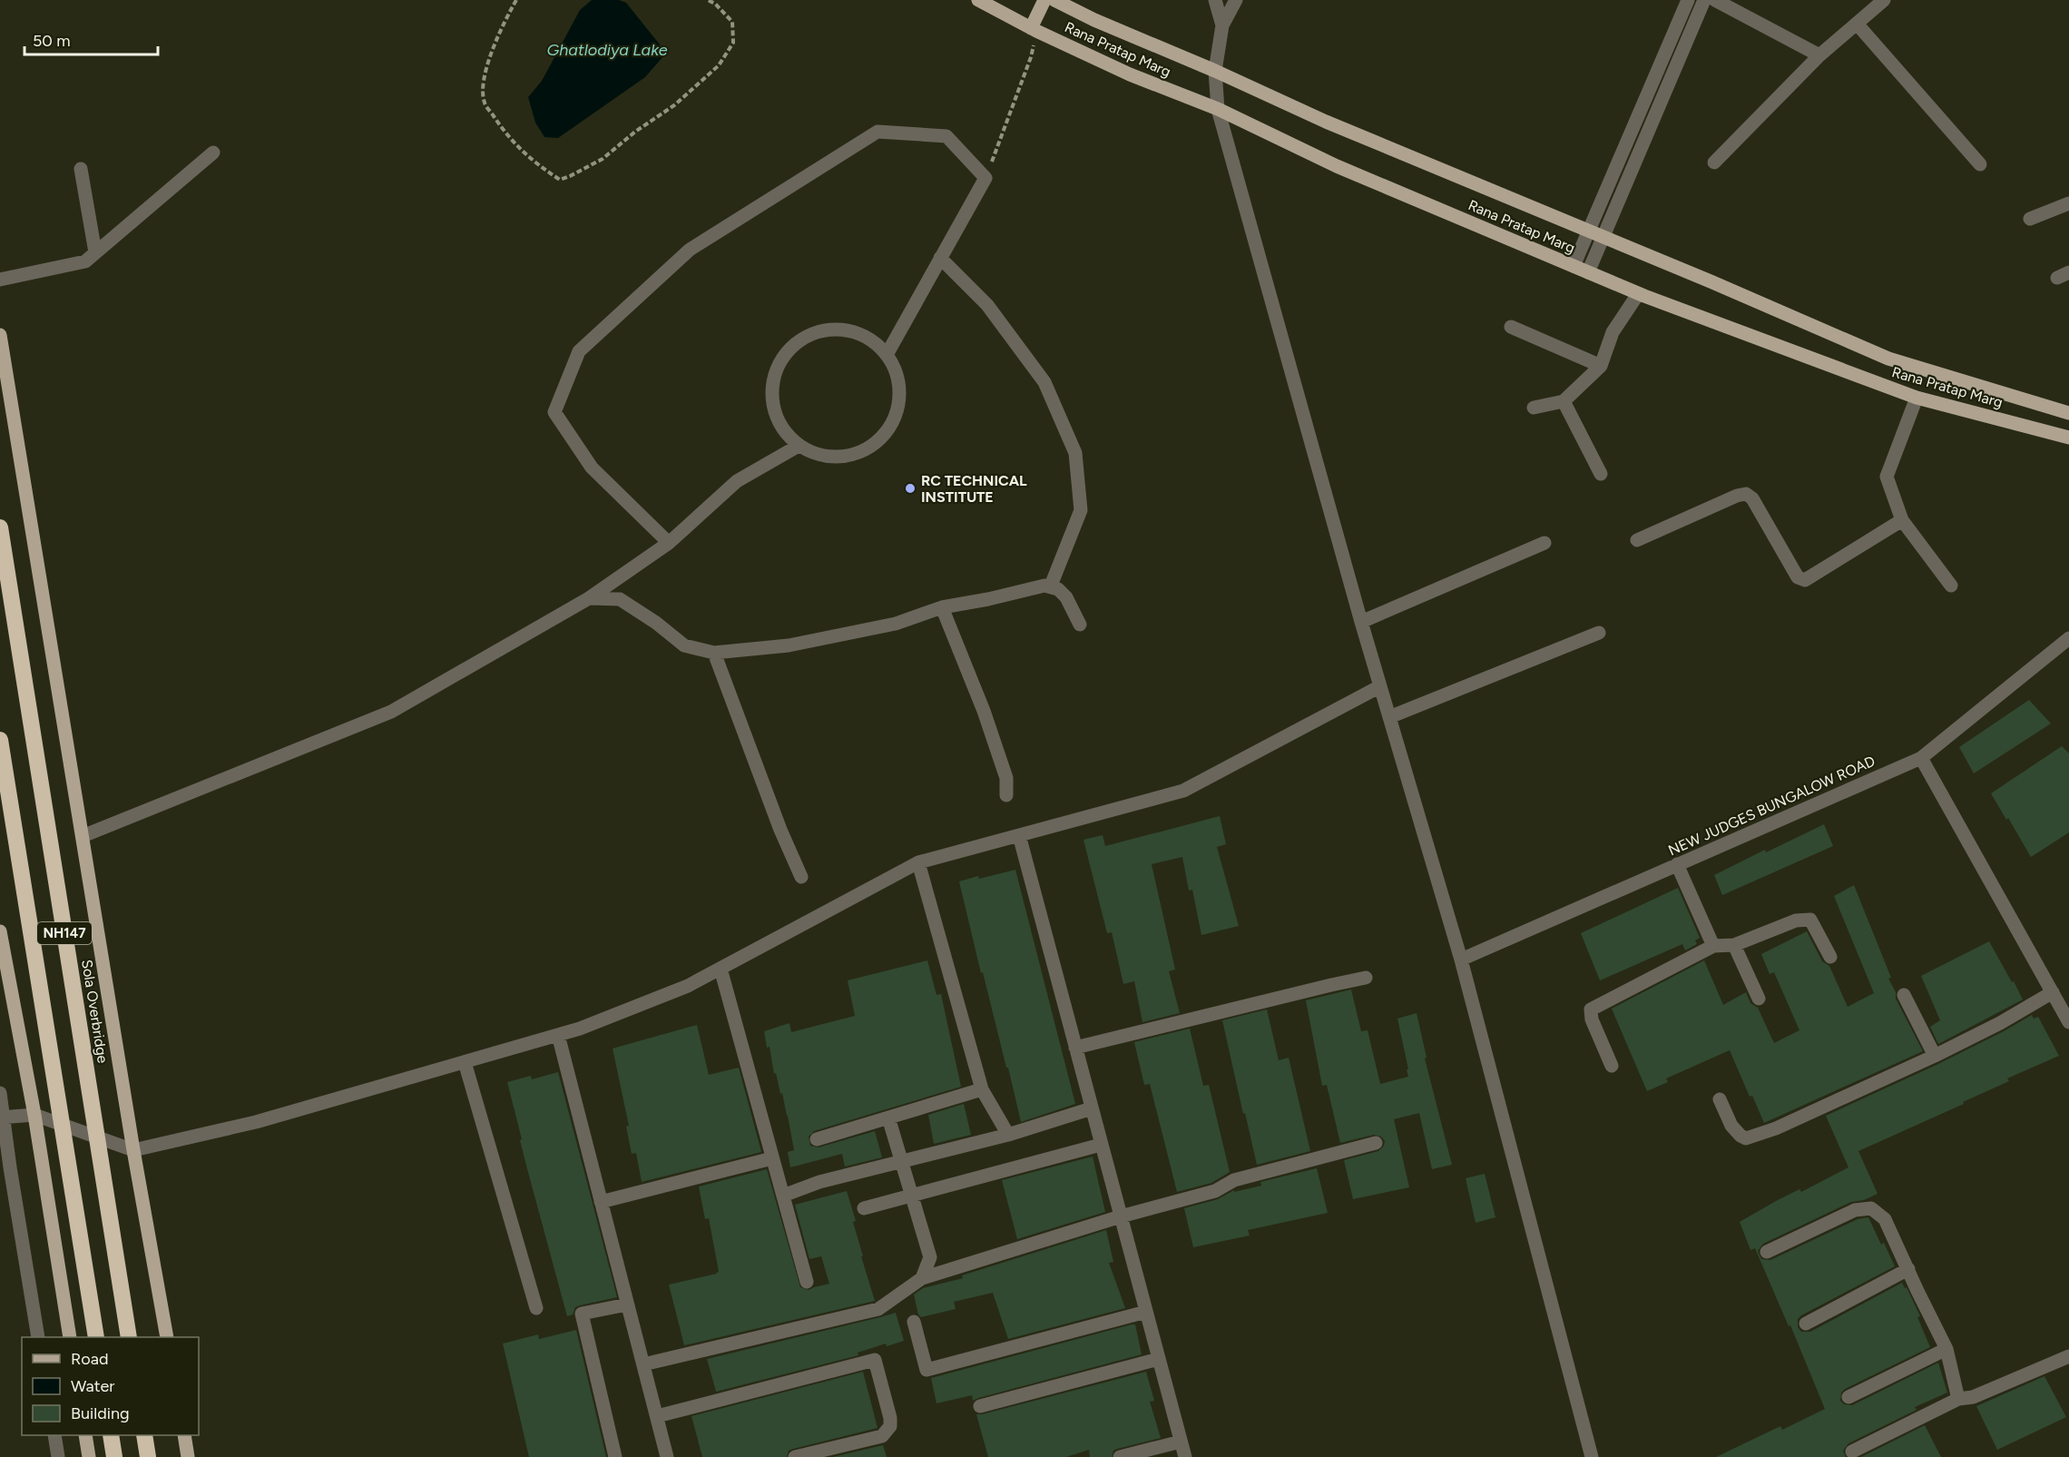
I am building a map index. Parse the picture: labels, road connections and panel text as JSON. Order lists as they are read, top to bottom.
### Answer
{
  "streets": {
    "highway": ["NH147", "Sola Overbridge"],
    "main road": ["Rana Pratap Marg"],
    "street": ["NEW JUDGES BUNGALOW ROAD"]
  },
  "water": ["Ghatlodiya Lake"],
  "places": ["RC TECHNICAL INSTITUTE"],
  "legend": ["Road", "Water", "Building"],
  "scale_bar": "50 m"
}
